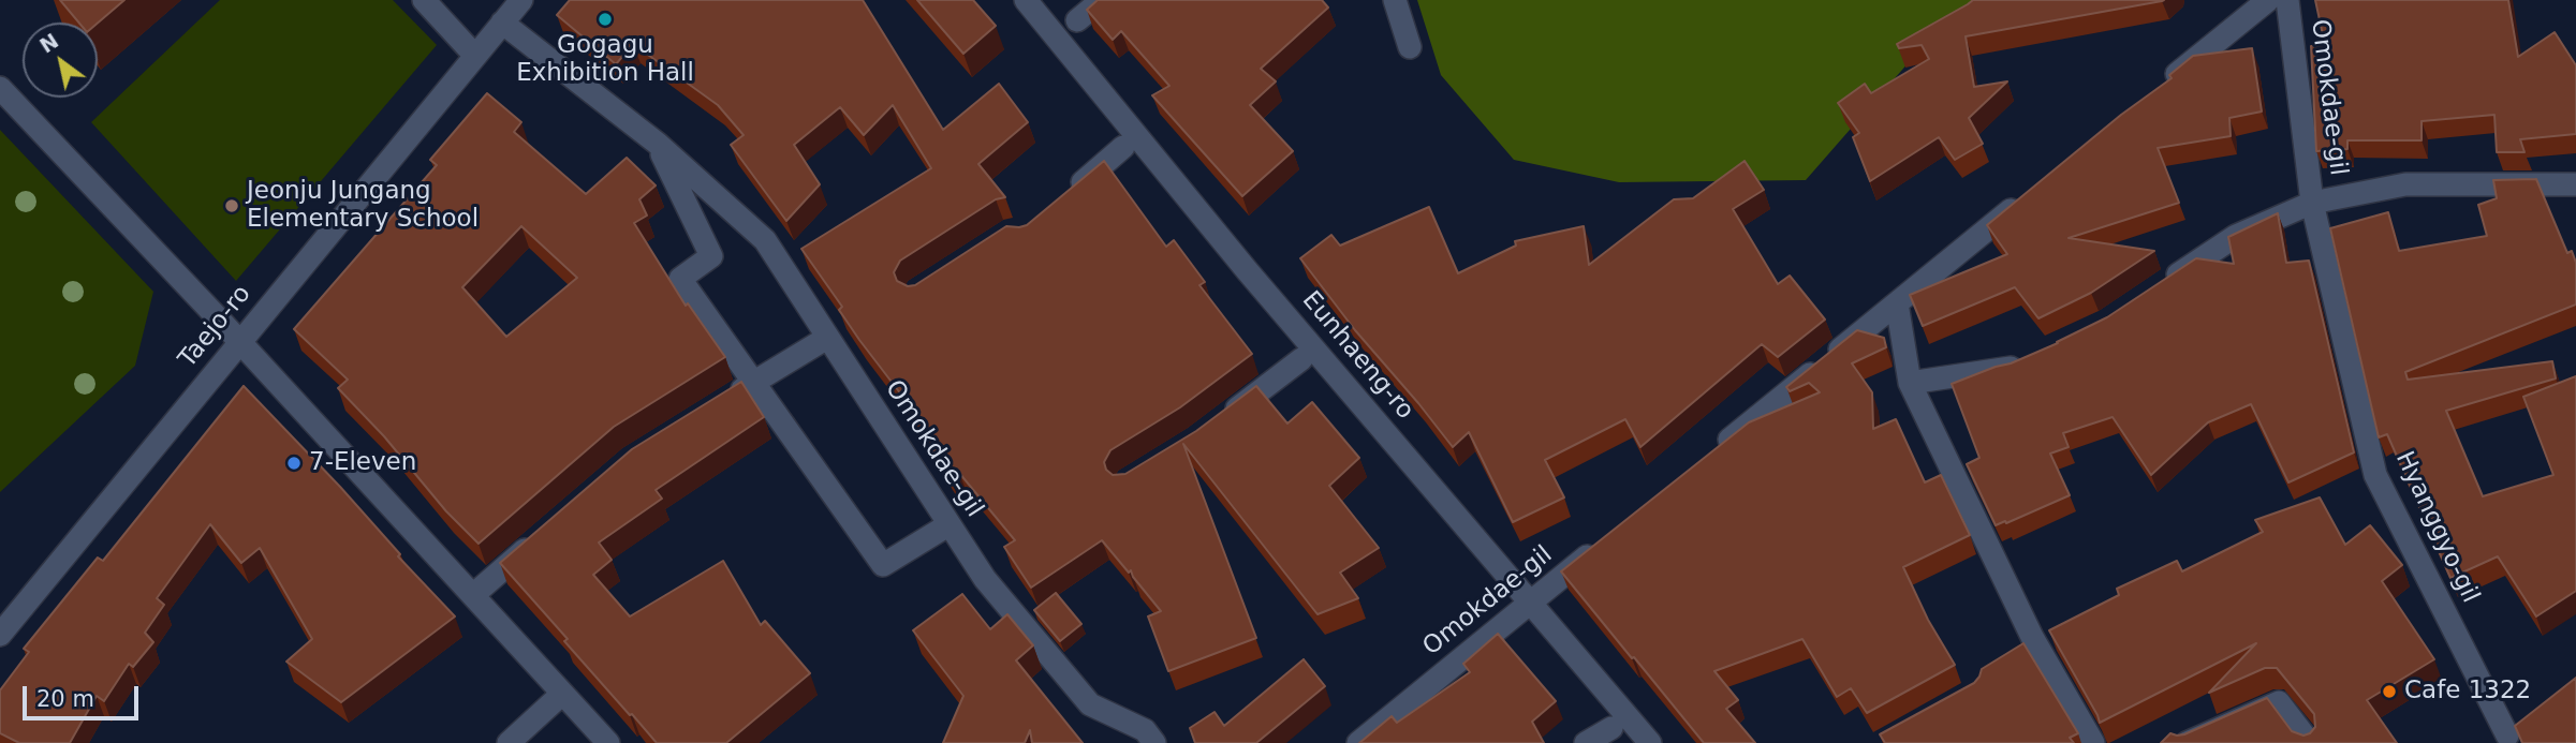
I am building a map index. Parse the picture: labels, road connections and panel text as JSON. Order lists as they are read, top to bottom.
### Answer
{
  "streets": {
    "street": [
      "Omokdae-gil",
      "Taejo-ro",
      "Eunhaeng-ro",
      "Hyanggyo-gil"
    ]
  },
  "crossings": [
    ["Omokdae-gil", "Eunhaeng-ro"],
    ["Omokdae-gil", "Hyanggyo-gil"]
  ],
  "places": [
    "Gogagu Exhibition Hall",
    "Jeonju Jungang Elementary School",
    "7-Eleven",
    "Cafe 1322"
  ],
  "scale_bar": "20 m",
  "north": "top left"
}
